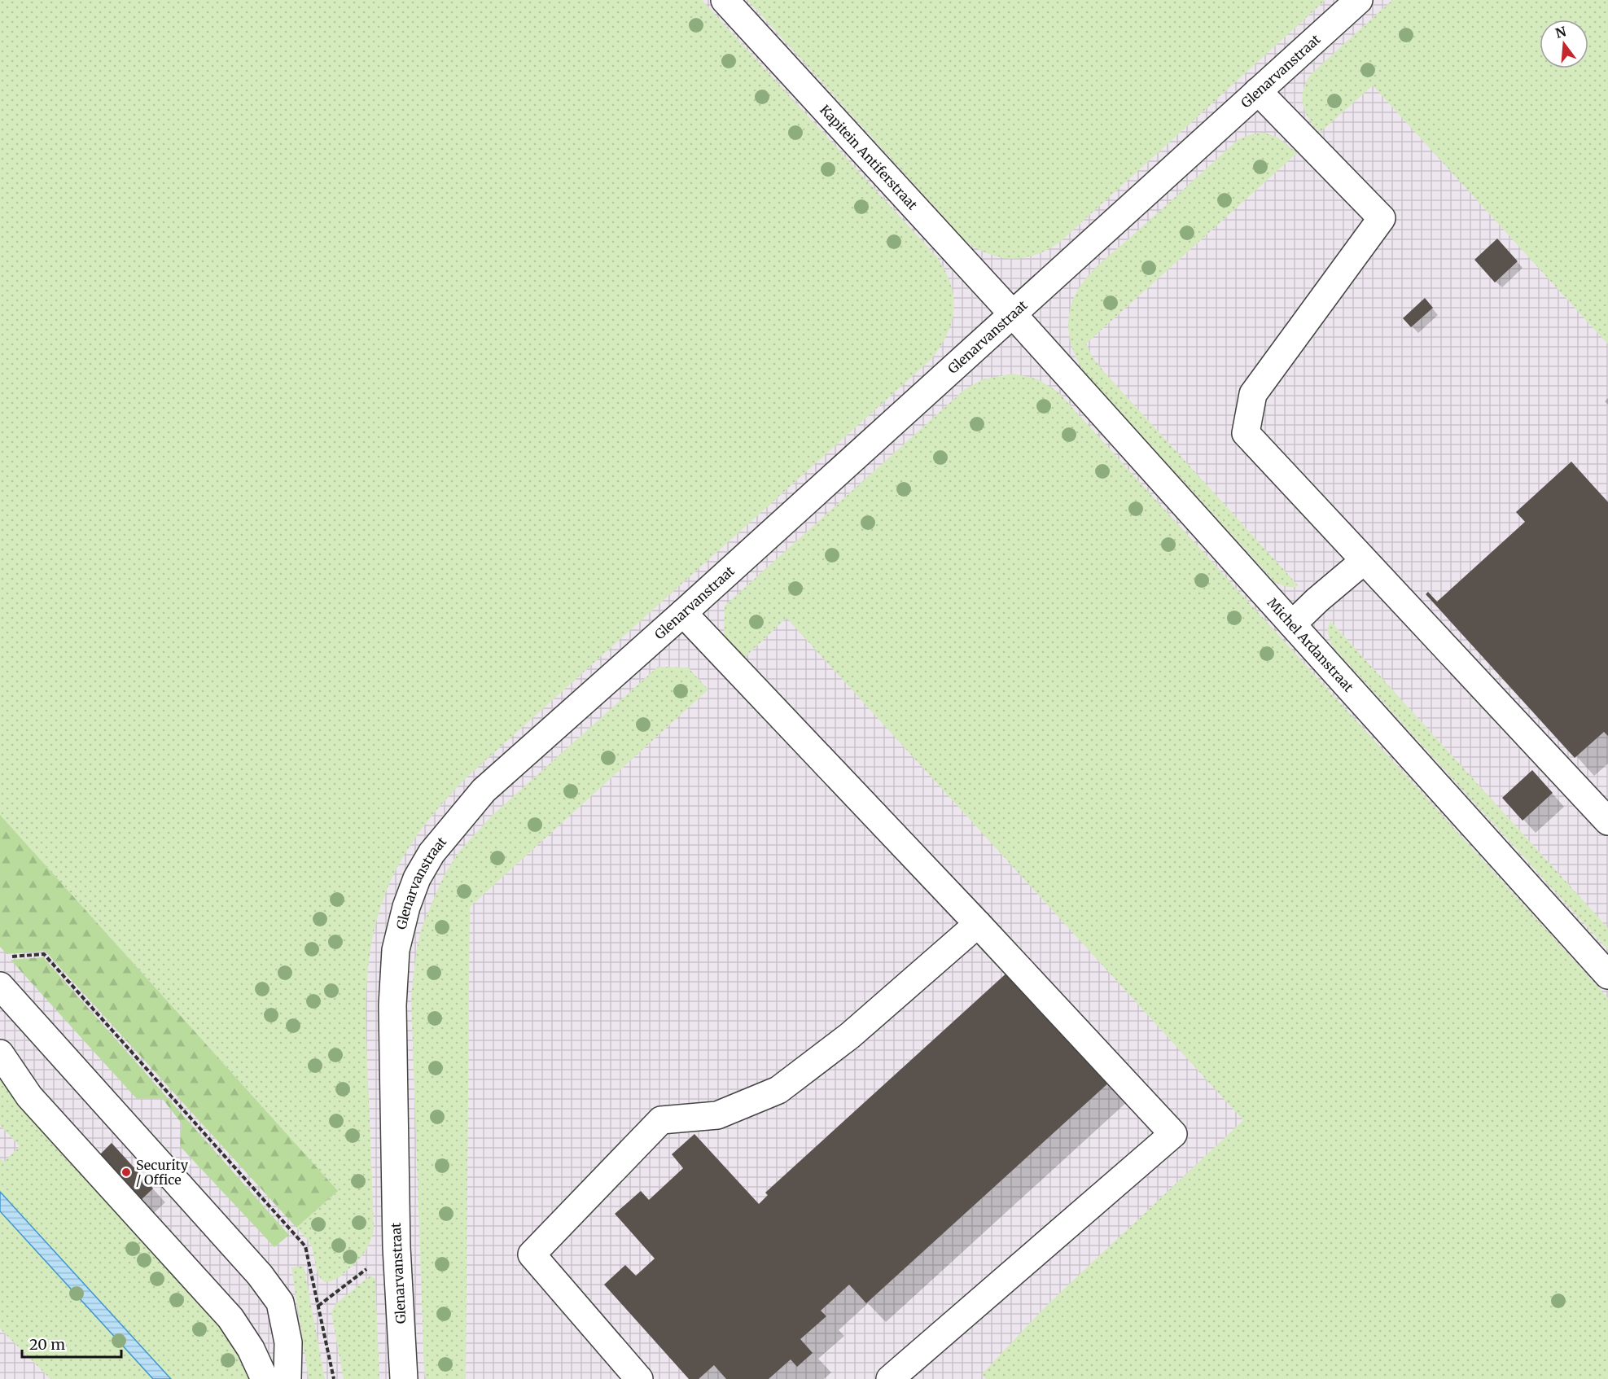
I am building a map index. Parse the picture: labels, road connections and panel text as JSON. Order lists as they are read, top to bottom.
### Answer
{
  "streets": {
    "street": ["Glenarvanstraat", "Kapitein Antiferstraat", "Michel Ardanstraat"]
  },
  "crossings": [
    ["Glenarvanstraat", "Kapitein Antiferstraat"],
    ["Glenarvanstraat", "Michel Ardanstraat"],
    ["Kapitein Antiferstraat", "Michel Ardanstraat"]
  ],
  "places": ["Security / Office"],
  "scale_bar": "20 m",
  "north": "top"
}
